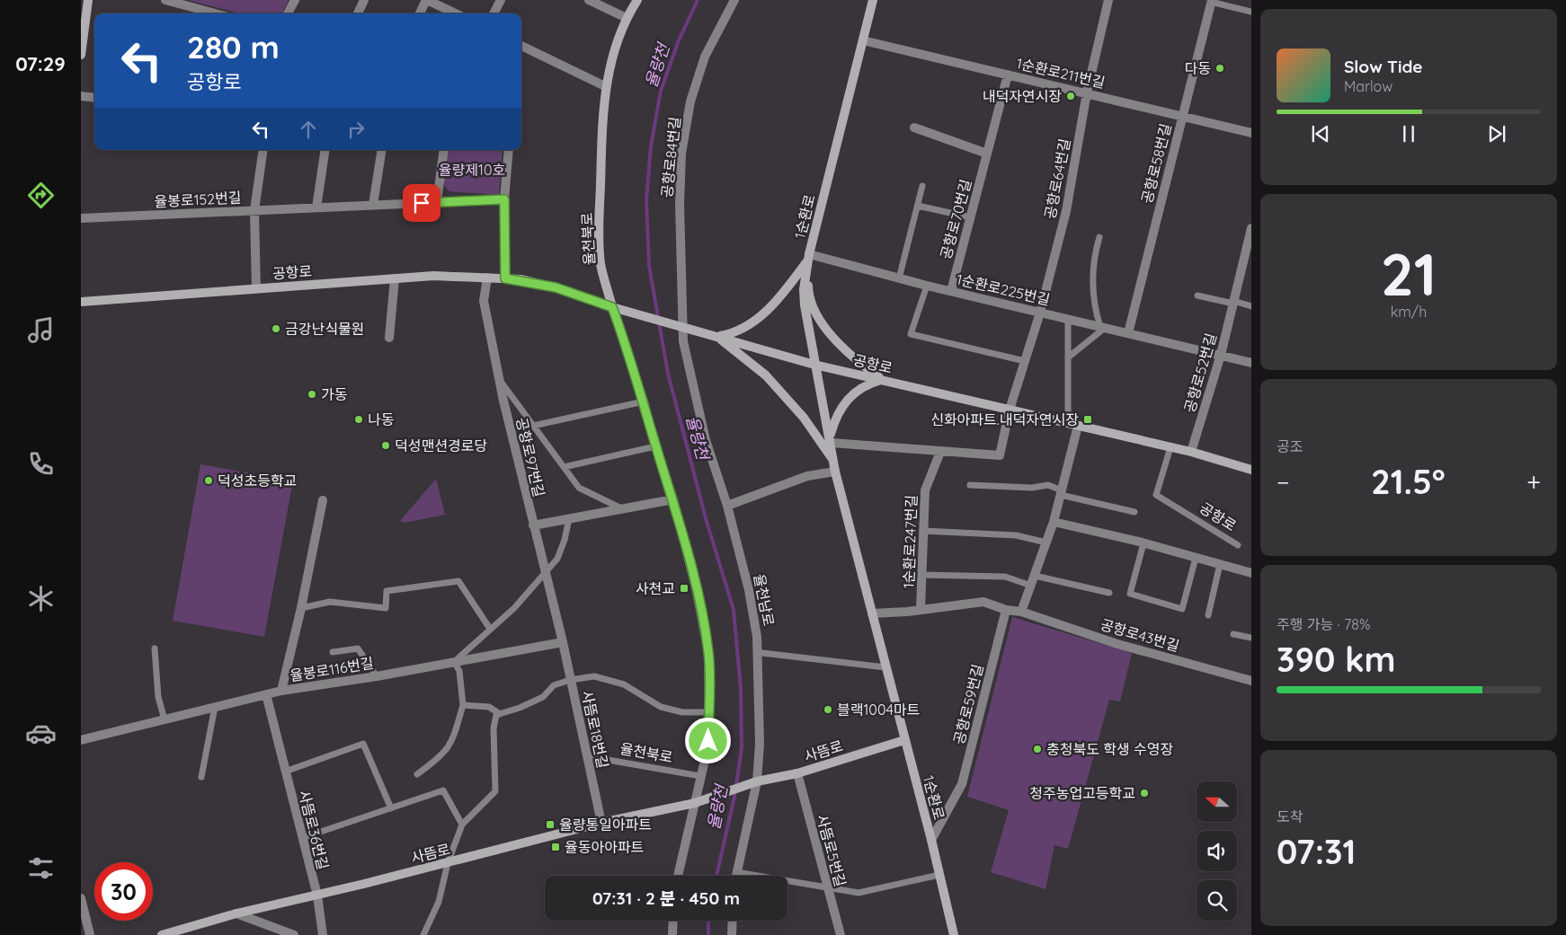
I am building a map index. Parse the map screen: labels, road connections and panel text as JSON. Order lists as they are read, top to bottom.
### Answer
{
  "streets": {
    "main road": [
      "1순환로",
      "율천북로",
      "공항로",
      "사뜸로"
    ],
    "street": [
      "1순환로211번길",
      "공항로84번길",
      "공항로58번길",
      "공항로64번길",
      "율봉로152번길",
      "공항로70번길",
      "1순환로225번길",
      "공항로52번길",
      "공항로97번길",
      "1순환로247번길",
      "율천남로",
      "공항로43번길",
      "율봉로116번길",
      "공항로59번길",
      "사뜸로18번길",
      "사뜸로36번길",
      "사뜸로5번길"
    ]
  },
  "crossings": [
    ["1순환로211번길", "공항로58번길"],
    ["1순환로211번길", "공항로64번길"],
    ["1순환로211번길", "1순환로"],
    ["1순환로211번길", "공항로70번길"],
    ["공항로84번길", "공항로"],
    ["공항로84번길", "율천남로"],
    ["공항로58번길", "1순환로225번길"],
    ["공항로64번길", "공항로"],
    ["공항로64번길", "1순환로225번길"],
    ["1순환로", "공항로"],
    ["1순환로", "1순환로225번길"],
    ["1순환로", "1순환로247번길"],
    ["1순환로", "공항로59번길"],
    ["1순환로", "사뜸로"],
    ["공항로70번길", "1순환로225번길"],
    ["율천북로", "공항로"],
    ["율천북로", "사뜸로18번길"],
    ["율천북로", "사뜸로"],
    ["공항로", "공항로52번길"],
    ["공항로", "공항로97번길"],
    ["공항로", "율천남로"],
    ["1순환로225번길", "공항로52번길"],
    ["공항로97번길", "율봉로116번길"],
    ["공항로97번길", "사뜸로18번길"],
    ["1순환로247번길", "공항로59번길"],
    ["율천남로", "사뜸로"],
    ["율봉로116번길", "사뜸로18번길"],
    ["율봉로116번길", "사뜸로36번길"],
    ["사뜸로18번길", "사뜸로"],
    ["사뜸로", "사뜸로36번길"],
    ["사뜸로", "사뜸로5번길"]
  ],
  "water": ["율량천"],
  "parks": ["율량제10호"],
  "places": {
    "other": [
      "다동",
      "내덕자연시장",
      "금강난식물원",
      "가동",
      "나동",
      "덕성맨션경로당",
      "덕성초등학교",
      "블랙1004마트",
      "충청북도 학생 수영장",
      "청주농업고등학교"
    ],
    "transit": [
      "신화아파트.내덕자연시장",
      "사천교",
      "율량통일아파트",
      "율동아아파트"
    ]
  },
  "north": "left",
  "page": {
    "tabs": "07:29",
    "turn": ["280 m", "공항로"],
    "song": ["Slow Tide", "Marlow"],
    "tile": [
      ["21", "km/h"],
      "공조",
      ["주행 가능 · 78%", "390 km"],
      ["도착", "07:31"]
    ],
    "heat": ["−", "21.5°", "+"],
    "limit": "30",
    "trip": "07:31 · 2 분 · 450 m"
  }
}
